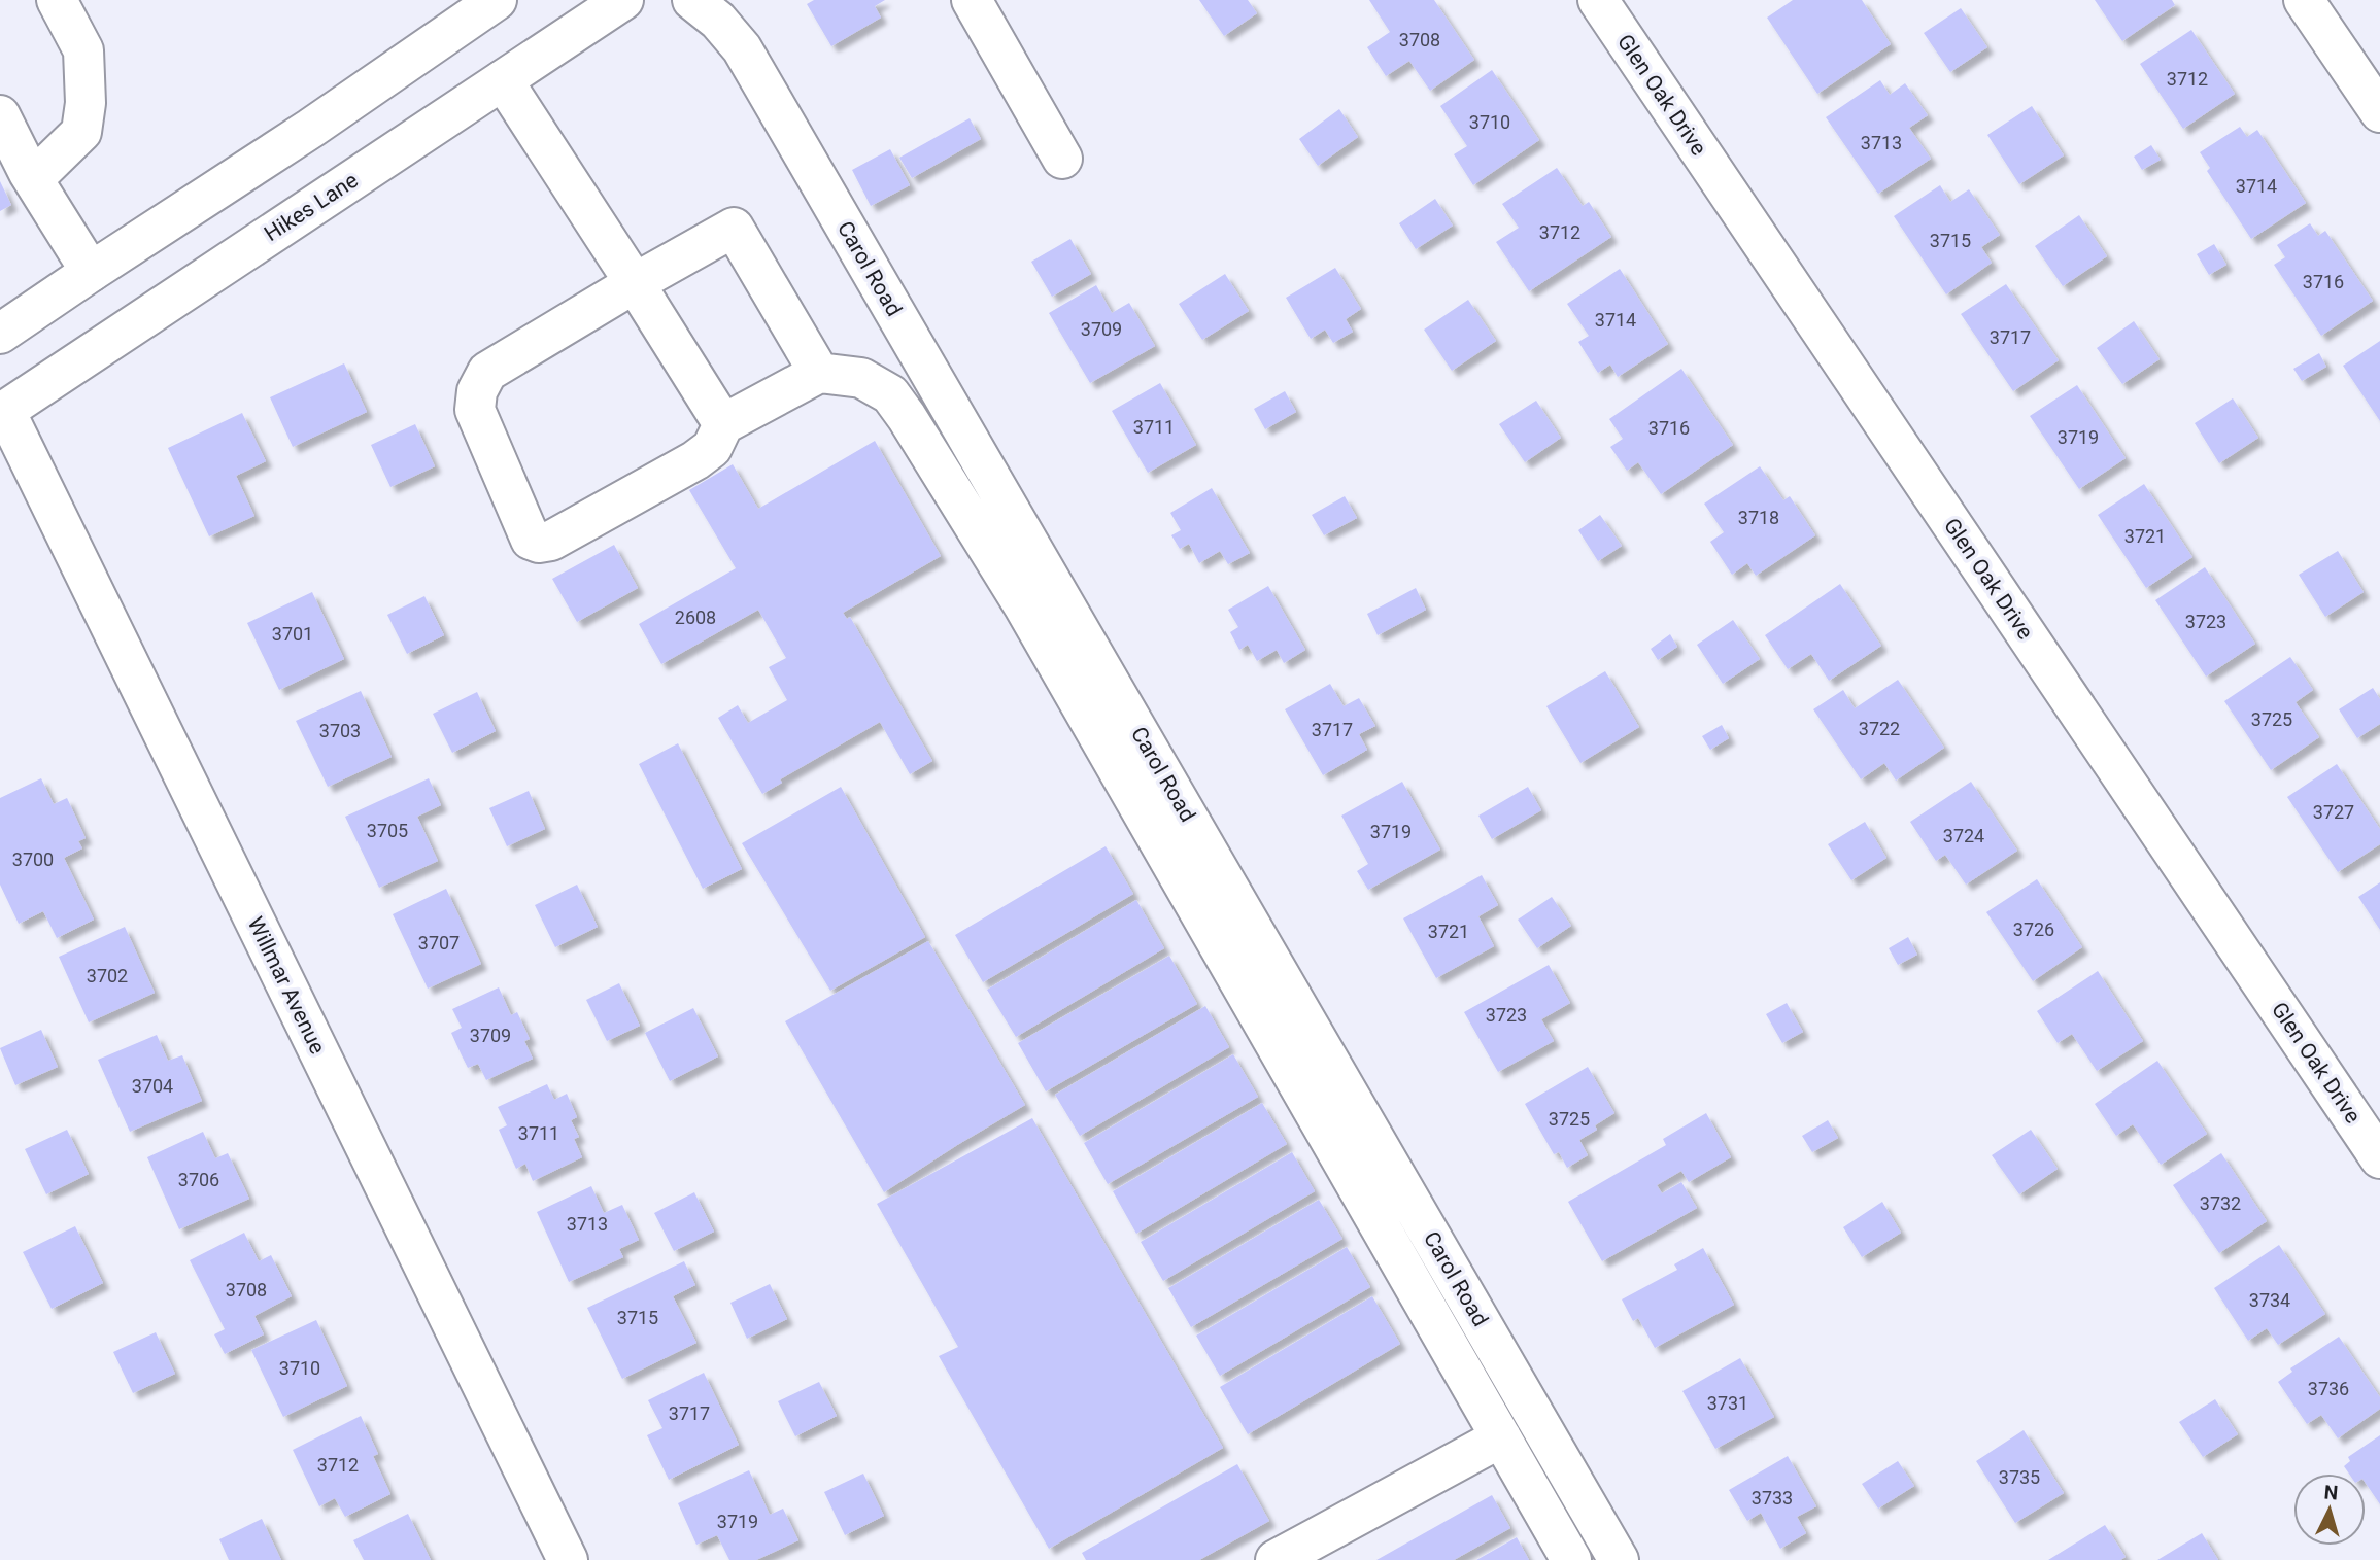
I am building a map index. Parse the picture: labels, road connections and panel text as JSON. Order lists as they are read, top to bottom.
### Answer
{
  "streets": {
    "street": [
      "Glen Oak Drive",
      "Hikes Lane",
      "Carol Road",
      "Willmar Avenue"
    ]
  },
  "crossings": [
    ["Hikes Lane", "Willmar Avenue"]
  ],
  "house_numbers": [
    "3708",
    "3712",
    "3710",
    "3713",
    "3714",
    "3712",
    "3715",
    "3716",
    "3714",
    "3709",
    "3717",
    "3711",
    "3716",
    "3719",
    "3718",
    "3721",
    "2608",
    "3723",
    "3701",
    "3725",
    "3722",
    "3717",
    "3703",
    "3727",
    "3705",
    "3719",
    "3724",
    "3700",
    "3726",
    "3721",
    "3707",
    "3702",
    "3723",
    "3709",
    "3704",
    "3725",
    "3711",
    "3706",
    "3732",
    "3713",
    "3708",
    "3734",
    "3715",
    "3710",
    "3736",
    "3731",
    "3717",
    "3712",
    "3735",
    "3733",
    "3719"
  ],
  "north": "top"
}
